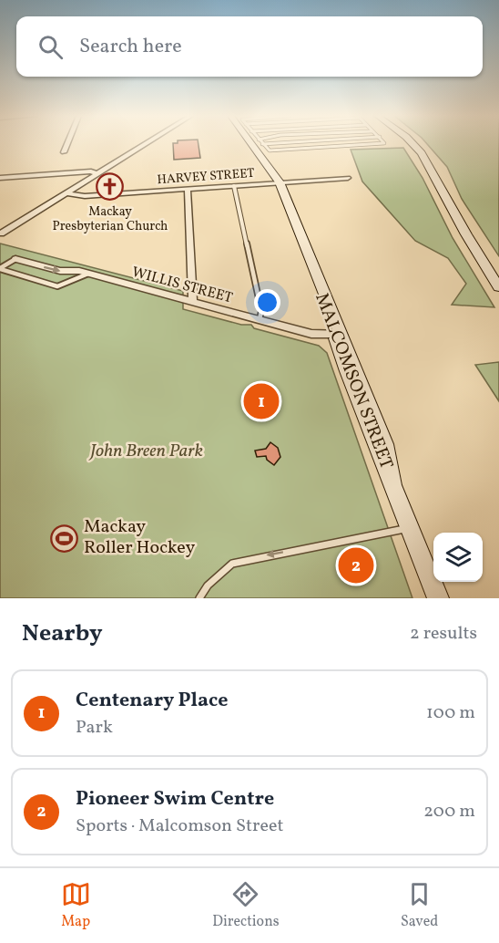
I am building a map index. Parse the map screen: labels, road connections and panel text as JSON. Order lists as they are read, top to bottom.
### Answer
{
  "streets": {
    "main road": ["MALCOMSON STREET"],
    "street": ["HARVEY STREET", "WILLIS STREET"]
  },
  "crossings": [
    ["HARVEY STREET", "MALCOMSON STREET"],
    ["WILLIS STREET", "MALCOMSON STREET"]
  ],
  "parks": ["John Breen Park"],
  "places": {
    "church": ["Mackay Presbyterian Church"],
    "sports": ["Mackay Roller Hockey"]
  },
  "page": {
    "search": "Search here",
    "pins": ["1", "2"],
    "heading": ["Nearby", "2 results"],
    "list": [
      {
        "mark": "1",
        "name": "Centenary Place",
        "note": "Park",
        "value": "100 m"
      },
      {
        "mark": "2",
        "name": "Pioneer Swim Centre",
        "note": "Sports · Malcomson Street",
        "value": "200 m"
      }
    ],
    "nav": ["Map", "Directions", "Saved"]
  }
}
